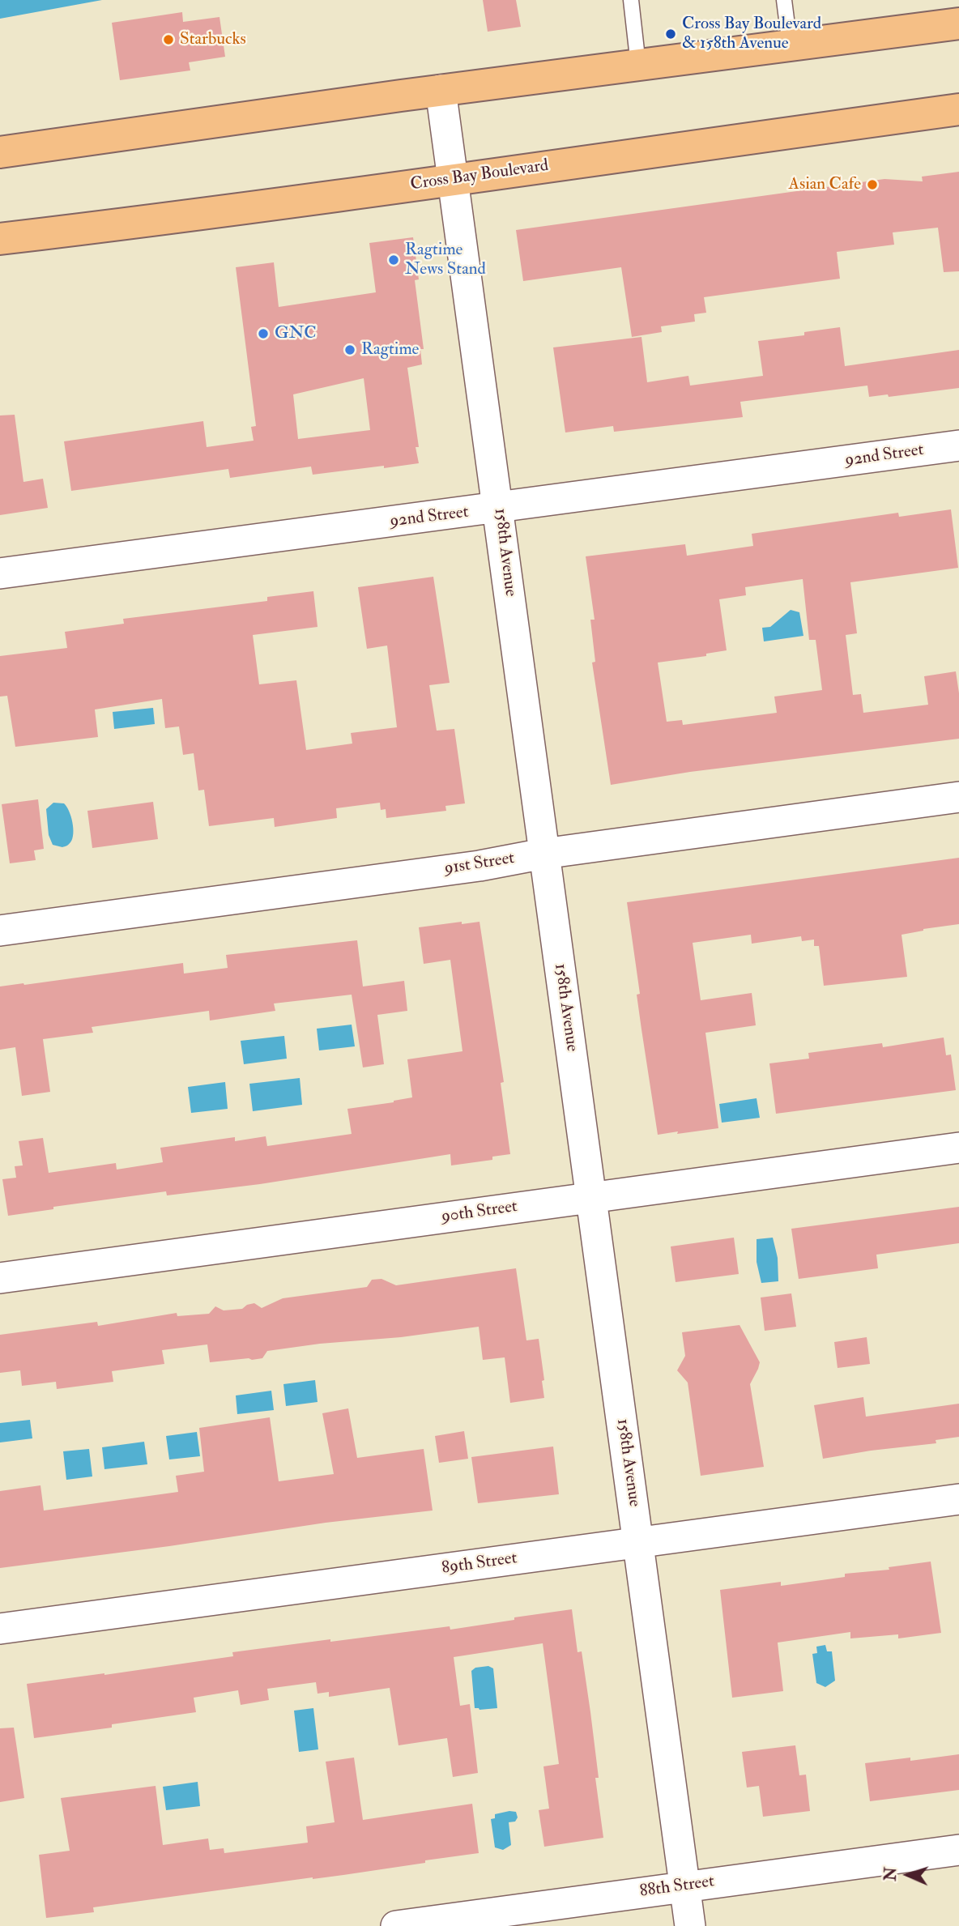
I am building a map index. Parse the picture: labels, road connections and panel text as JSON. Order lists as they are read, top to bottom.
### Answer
{
  "streets": {
    "main road": ["Cross Bay Boulevard"],
    "street": [
      "92nd Street",
      "158th Avenue",
      "91st Street",
      "90th Street",
      "89th Street",
      "88th Street"
    ]
  },
  "crossings": [
    ["Cross Bay Boulevard", "158th Avenue"],
    ["92nd Street", "158th Avenue"],
    ["158th Avenue", "91st Street"],
    ["158th Avenue", "90th Street"],
    ["158th Avenue", "89th Street"],
    ["158th Avenue", "88th Street"]
  ],
  "places": [
    "Cross Bay Boulevard & 158th Avenue",
    "Starbucks",
    "Asian Cafe",
    "Ragtime News Stand",
    "GNC",
    "Ragtime"
  ],
  "north": "left"
}
